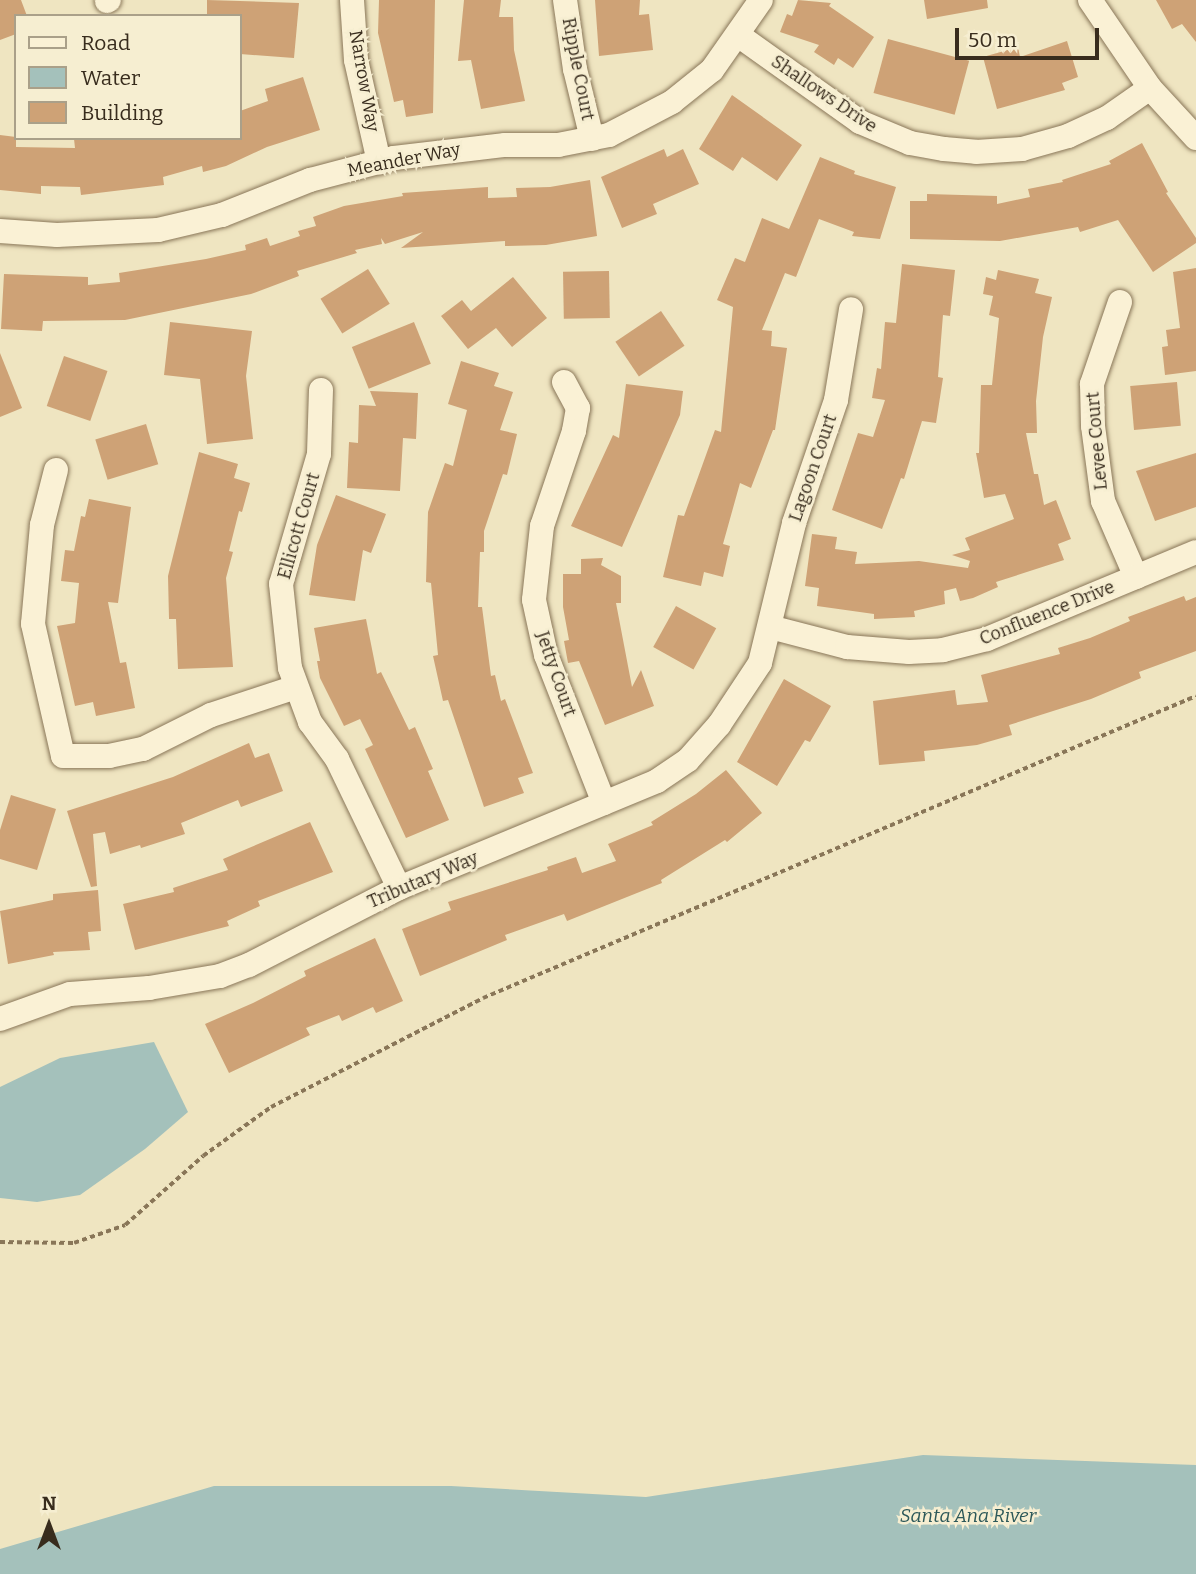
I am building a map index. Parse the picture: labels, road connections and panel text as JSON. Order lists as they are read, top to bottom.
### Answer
{
  "streets": {
    "street": [
      "Ripple Court",
      "Narrow Way",
      "Shallows Drive",
      "Meander Way",
      "Levee Court",
      "Lagoon Court",
      "Ellicott Court",
      "Confluence Drive",
      "Jetty Court",
      "Tributary Way"
    ]
  },
  "crossings": [
    ["Ripple Court", "Meander Way"],
    ["Narrow Way", "Meander Way"],
    ["Shallows Drive", "Meander Way"],
    ["Levee Court", "Confluence Drive"],
    ["Lagoon Court", "Confluence Drive"],
    ["Lagoon Court", "Tributary Way"],
    ["Ellicott Court", "Tributary Way"],
    ["Confluence Drive", "Tributary Way"],
    ["Jetty Court", "Tributary Way"]
  ],
  "water": ["Santa Ana River"],
  "legend": ["Road", "Water", "Building"],
  "scale_bar": "50 m",
  "north": "top"
}
